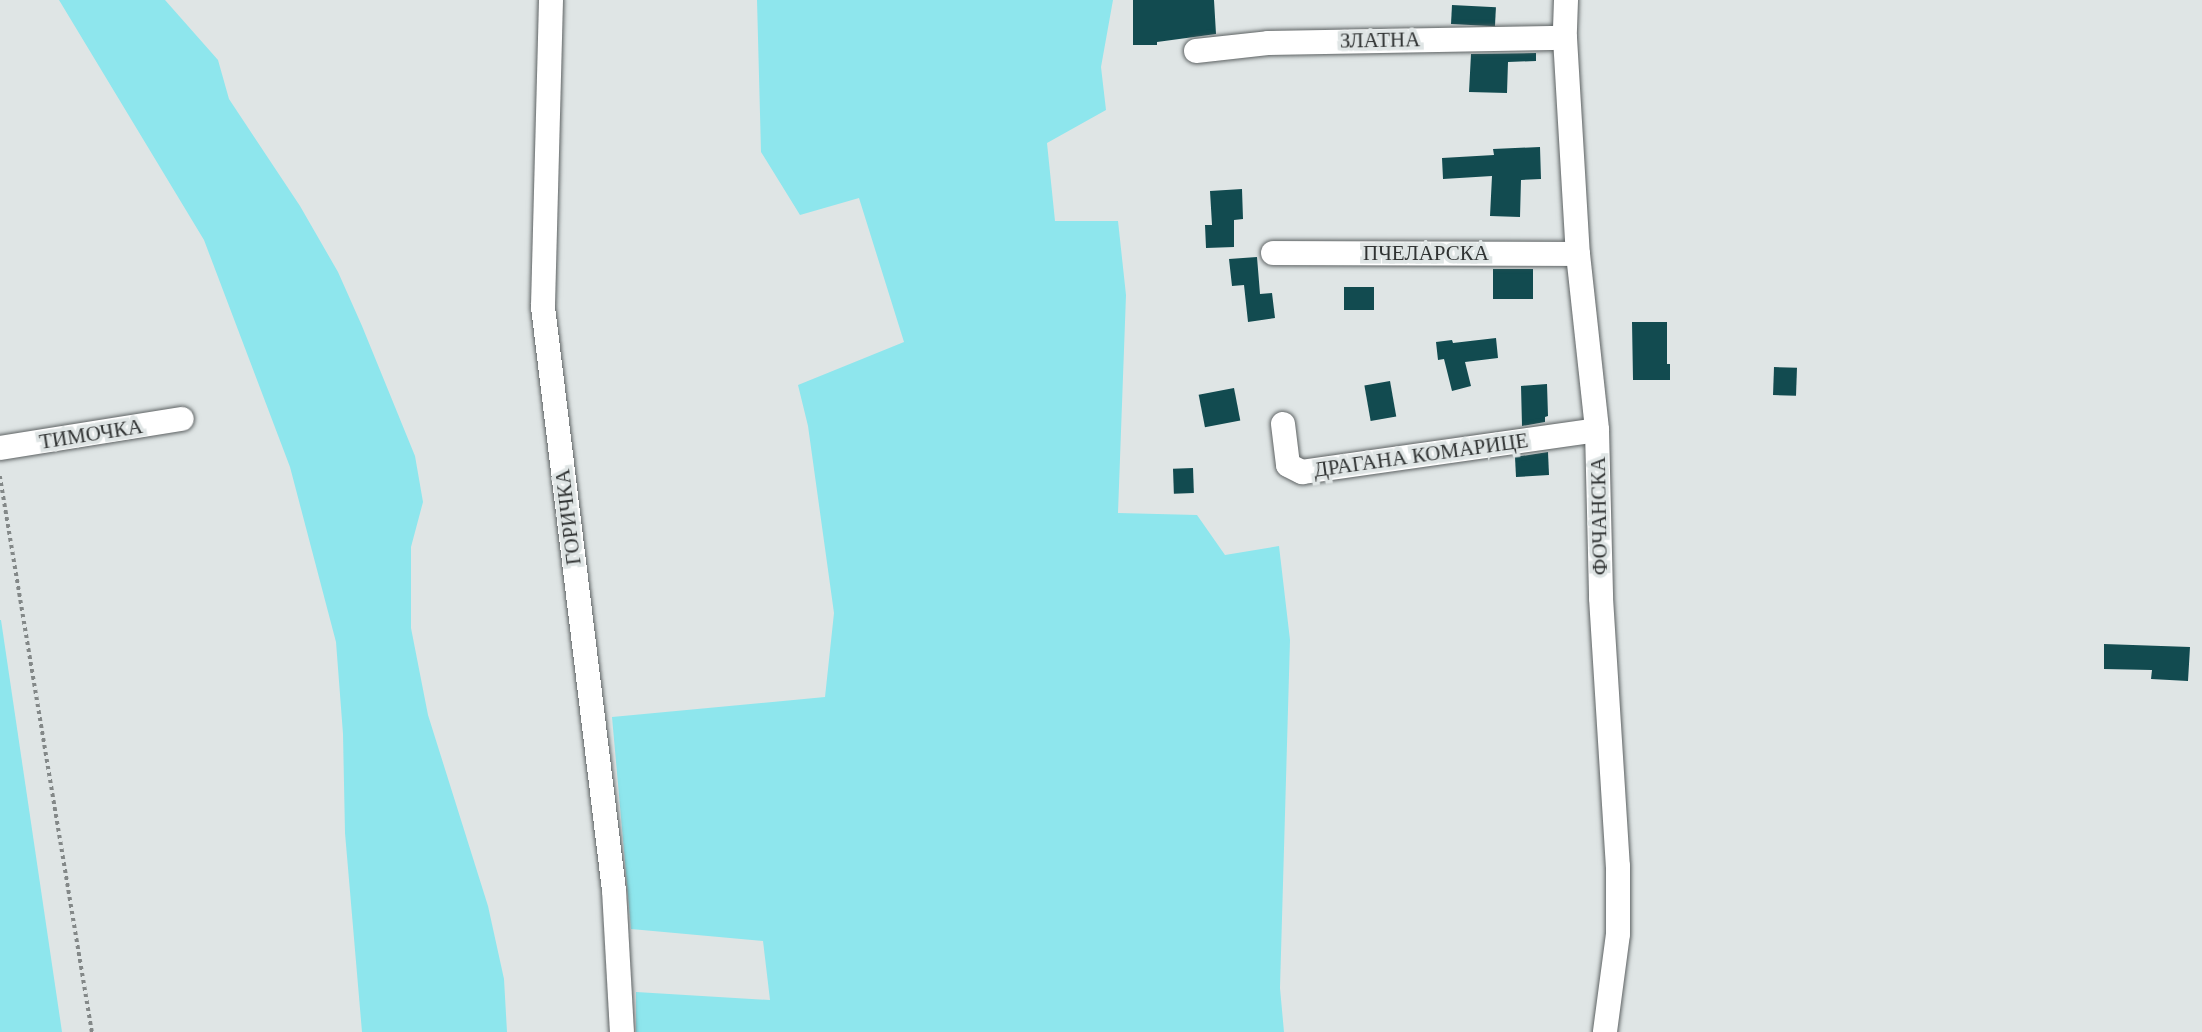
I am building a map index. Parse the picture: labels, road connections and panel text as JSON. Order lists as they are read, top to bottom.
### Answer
{
  "streets": {
    "street": [
      "ЗЛАТНА",
      "ПЧЕЛАРСКА",
      "ТИМОЧКА",
      "ДРАГАНА КОМАРИЦЕ",
      "ФОЧАНСКА",
      "ГОРИЧКА"
    ]
  },
  "crossings": [
    ["ЗЛАТНА", "ФОЧАНСКА"],
    ["ПЧЕЛАРСКА", "ФОЧАНСКА"],
    ["ДРАГАНА КОМАРИЦЕ", "ФОЧАНСКА"]
  ]
}
